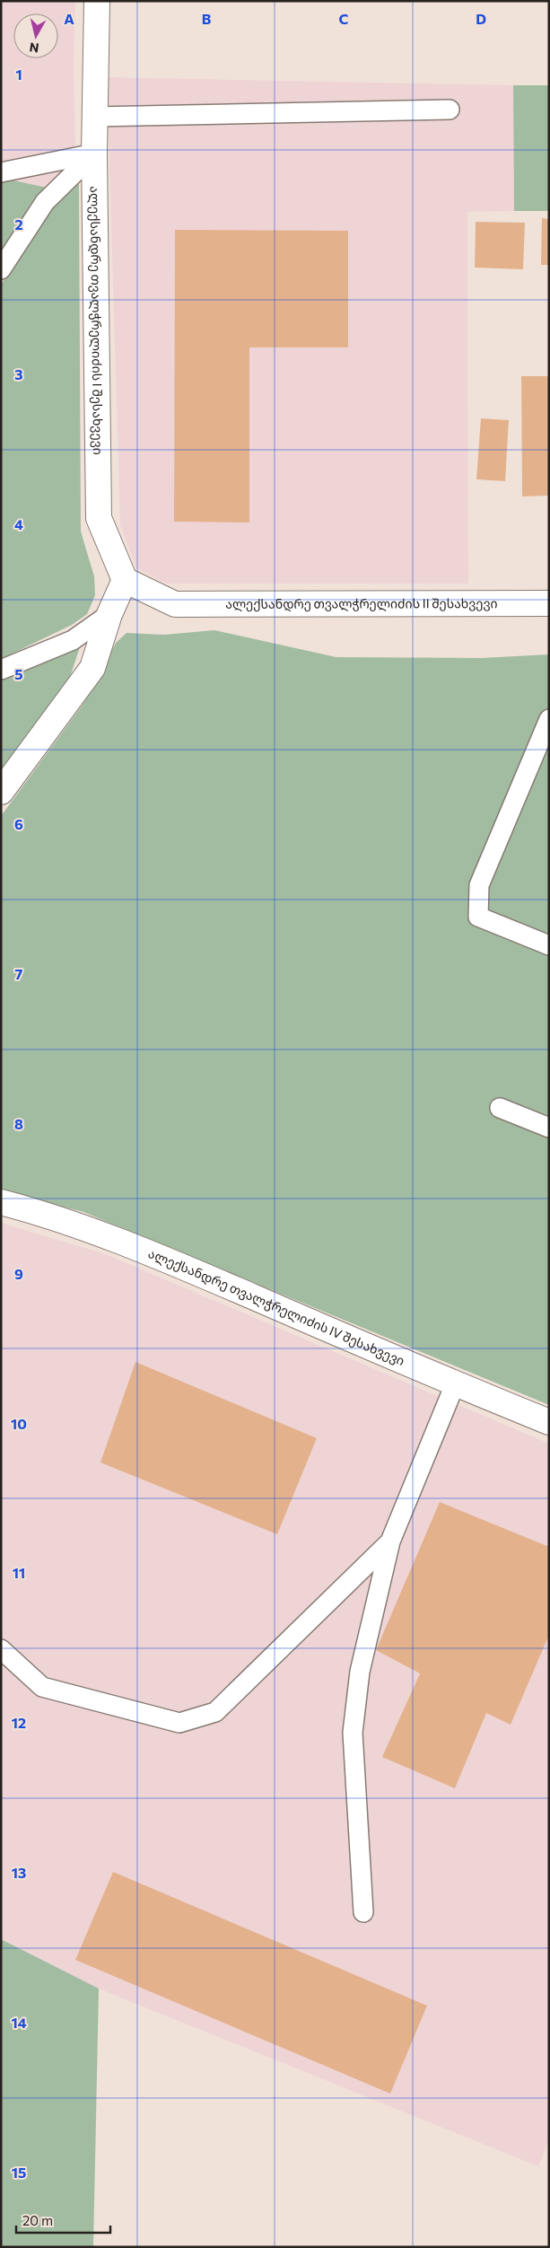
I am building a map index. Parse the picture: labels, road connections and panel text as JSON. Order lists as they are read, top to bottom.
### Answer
{
  "streets": {
    "street": ["ალექსანდრე თვალჭრელიძის I შესახვევი", "ალექსანდრე თვალჭრელიძის II შესახვევი", "ალექსანდრე თვალჭრელიძის IV შესახვევი"]
  },
  "crossings": [
    ["ალექსანდრე თვალჭრელიძის I შესახვევი", "ალექსანდრე თვალჭრელიძის II შესახვევი"]
  ],
  "scale_bar": "20 m",
  "north": "bottom",
  "grid": {
    "columns": [
      "A",
      "B",
      "C",
      "D"
    ],
    "rows": [
      "1",
      "2",
      "3",
      "4",
      "5",
      "6",
      "7",
      "8",
      "9",
      "10",
      "11",
      "12",
      "13",
      "14",
      "15"
    ]
  }
}
